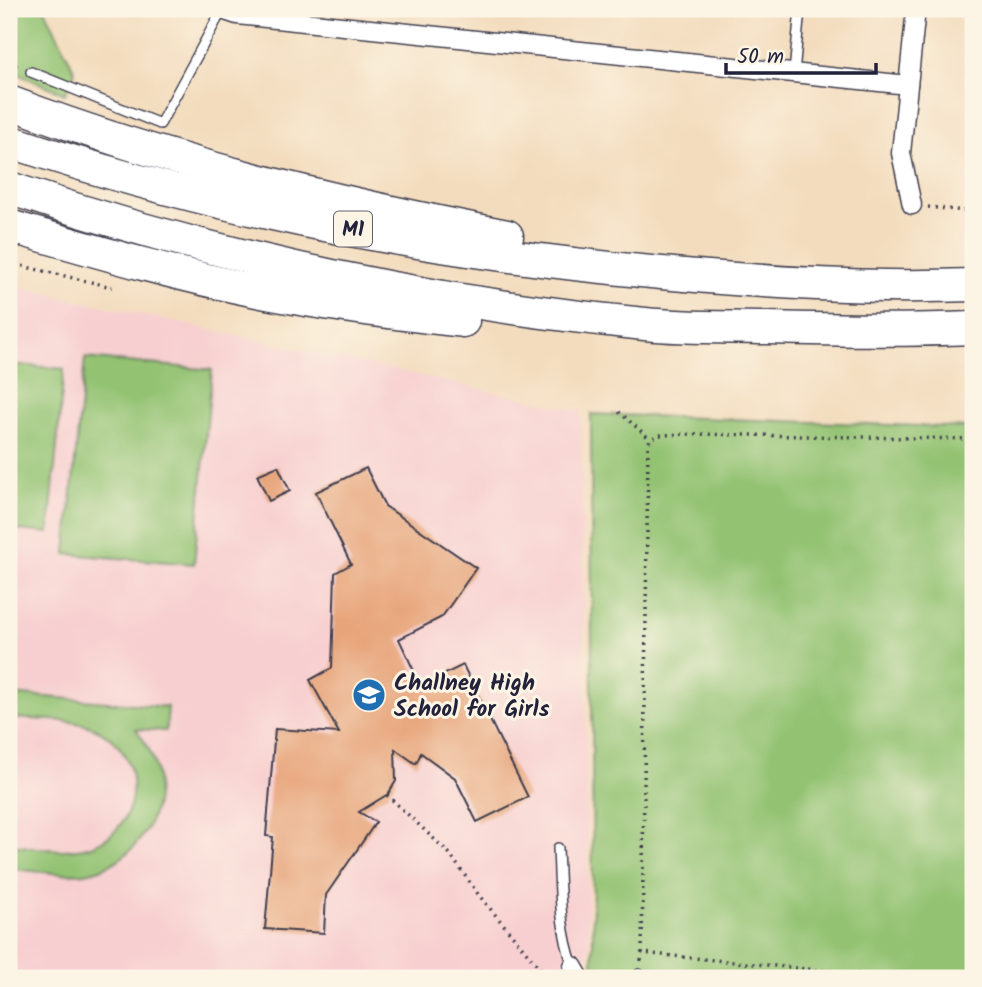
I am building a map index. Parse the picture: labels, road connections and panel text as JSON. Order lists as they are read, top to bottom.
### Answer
{
  "streets": {
    "highway": ["M1"]
  },
  "places": {
    "school or university": ["Challney High School for Girls"]
  },
  "scale_bar": "50 m"
}
